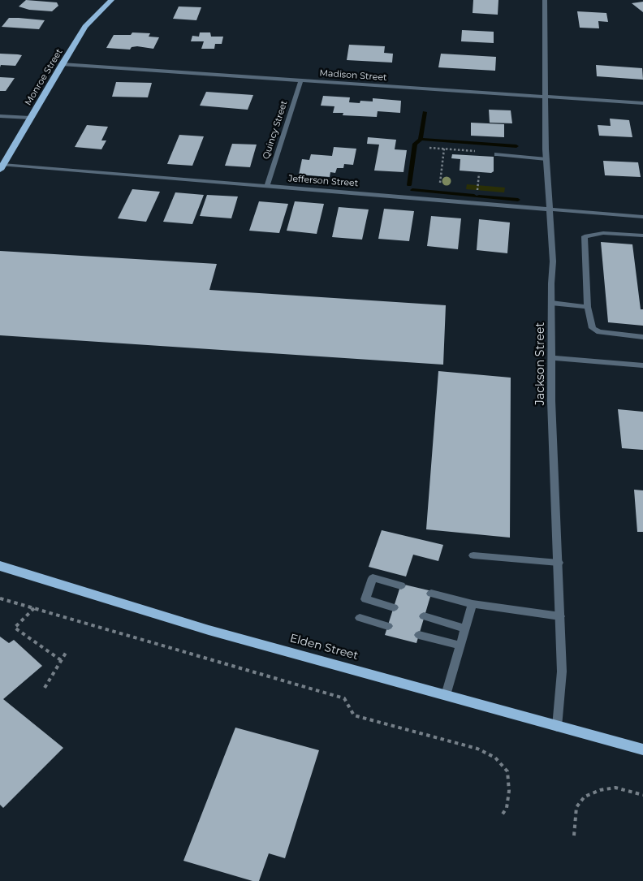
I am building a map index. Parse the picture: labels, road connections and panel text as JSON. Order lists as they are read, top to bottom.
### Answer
{
  "streets": {
    "main road": ["Monroe Street", "Elden Street"],
    "street": [
      "Madison Street",
      "Quincy Street",
      "Jefferson Street",
      "Jackson Street"
    ]
  },
  "crossings": [
    ["Madison Street", "Monroe Street"],
    ["Madison Street", "Quincy Street"],
    ["Madison Street", "Jackson Street"],
    ["Monroe Street", "Jefferson Street"],
    ["Quincy Street", "Jefferson Street"],
    ["Jefferson Street", "Jackson Street"],
    ["Jackson Street", "Elden Street"]
  ]
}
